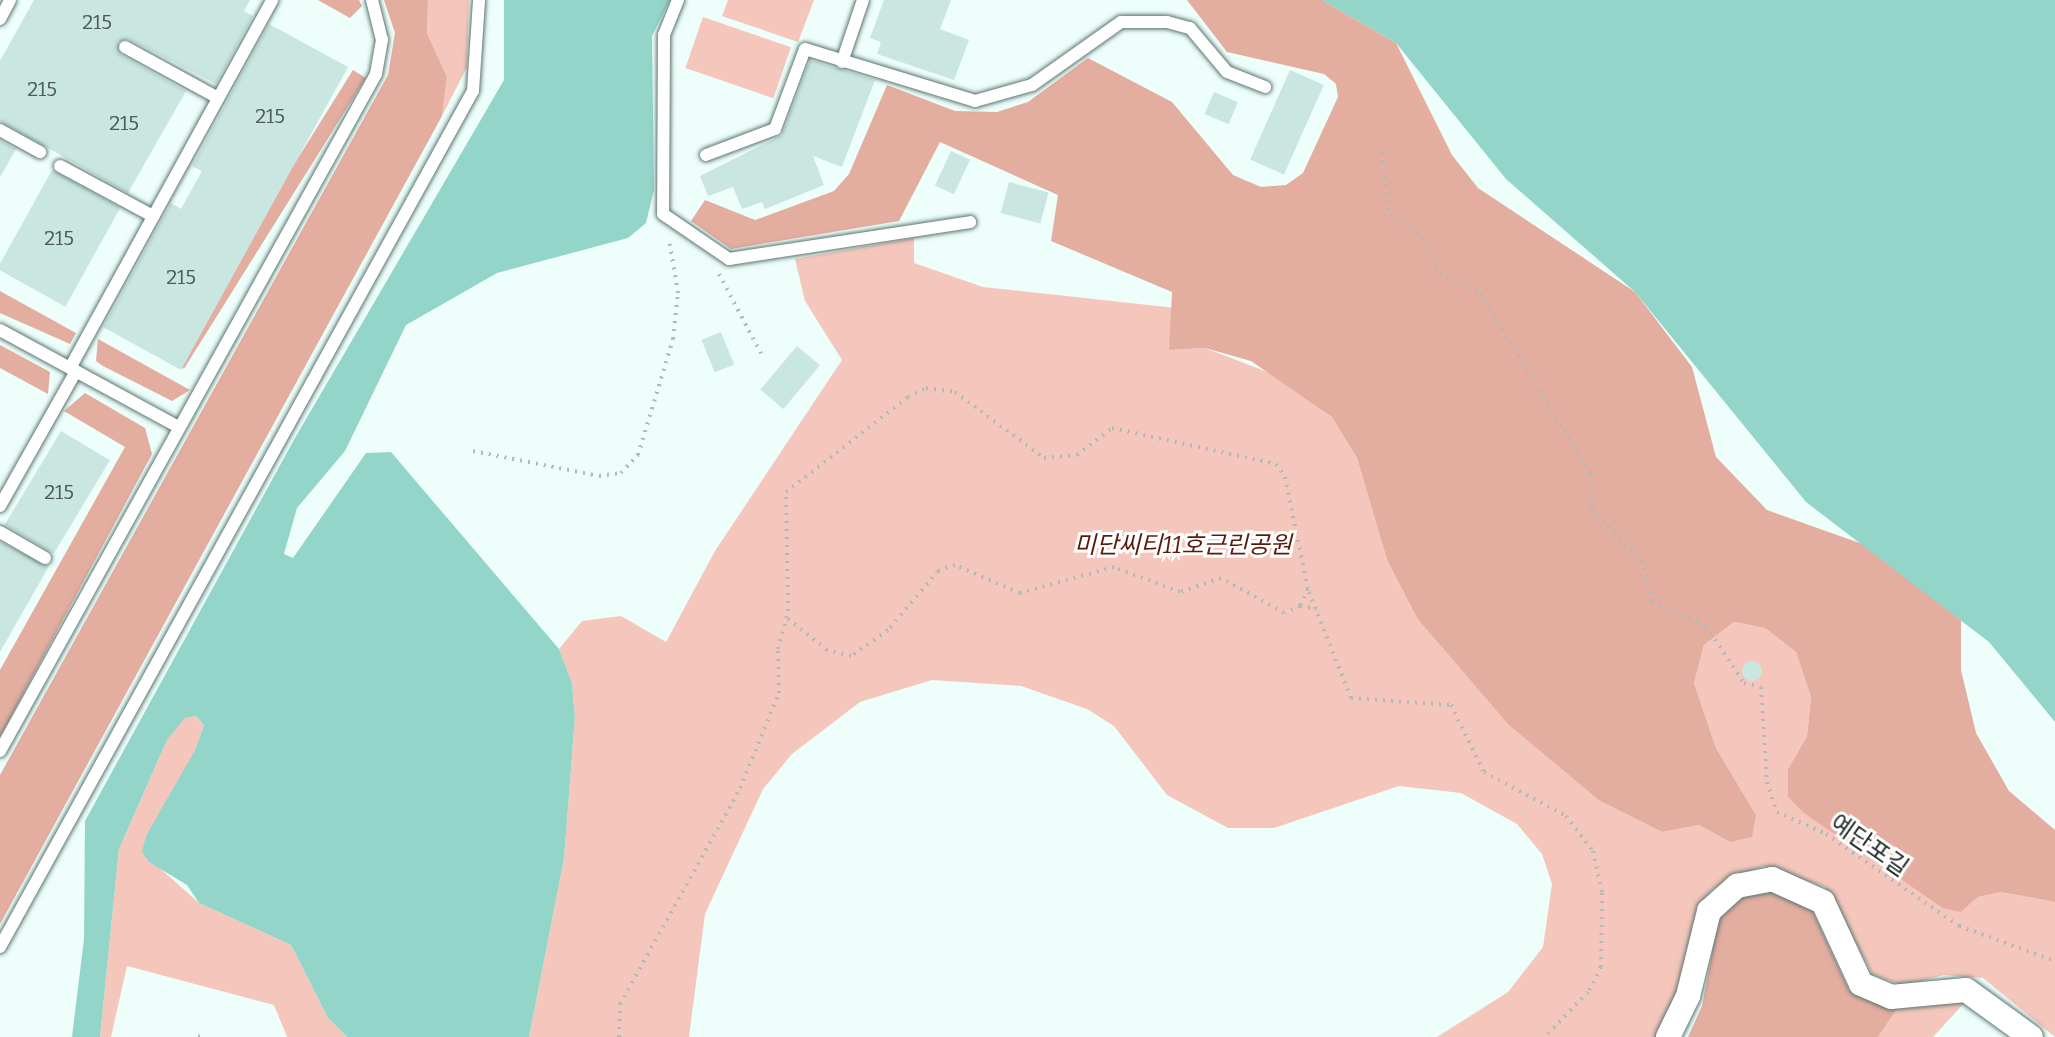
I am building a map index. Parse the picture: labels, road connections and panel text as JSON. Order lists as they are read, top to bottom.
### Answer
{
  "streets": {
    "path": ["예단포길"]
  },
  "parks": ["미단씨티11호근린공원"],
  "house_numbers": [
    "215",
    "215",
    "215",
    "215",
    "215",
    "215",
    "215"
  ]
}
